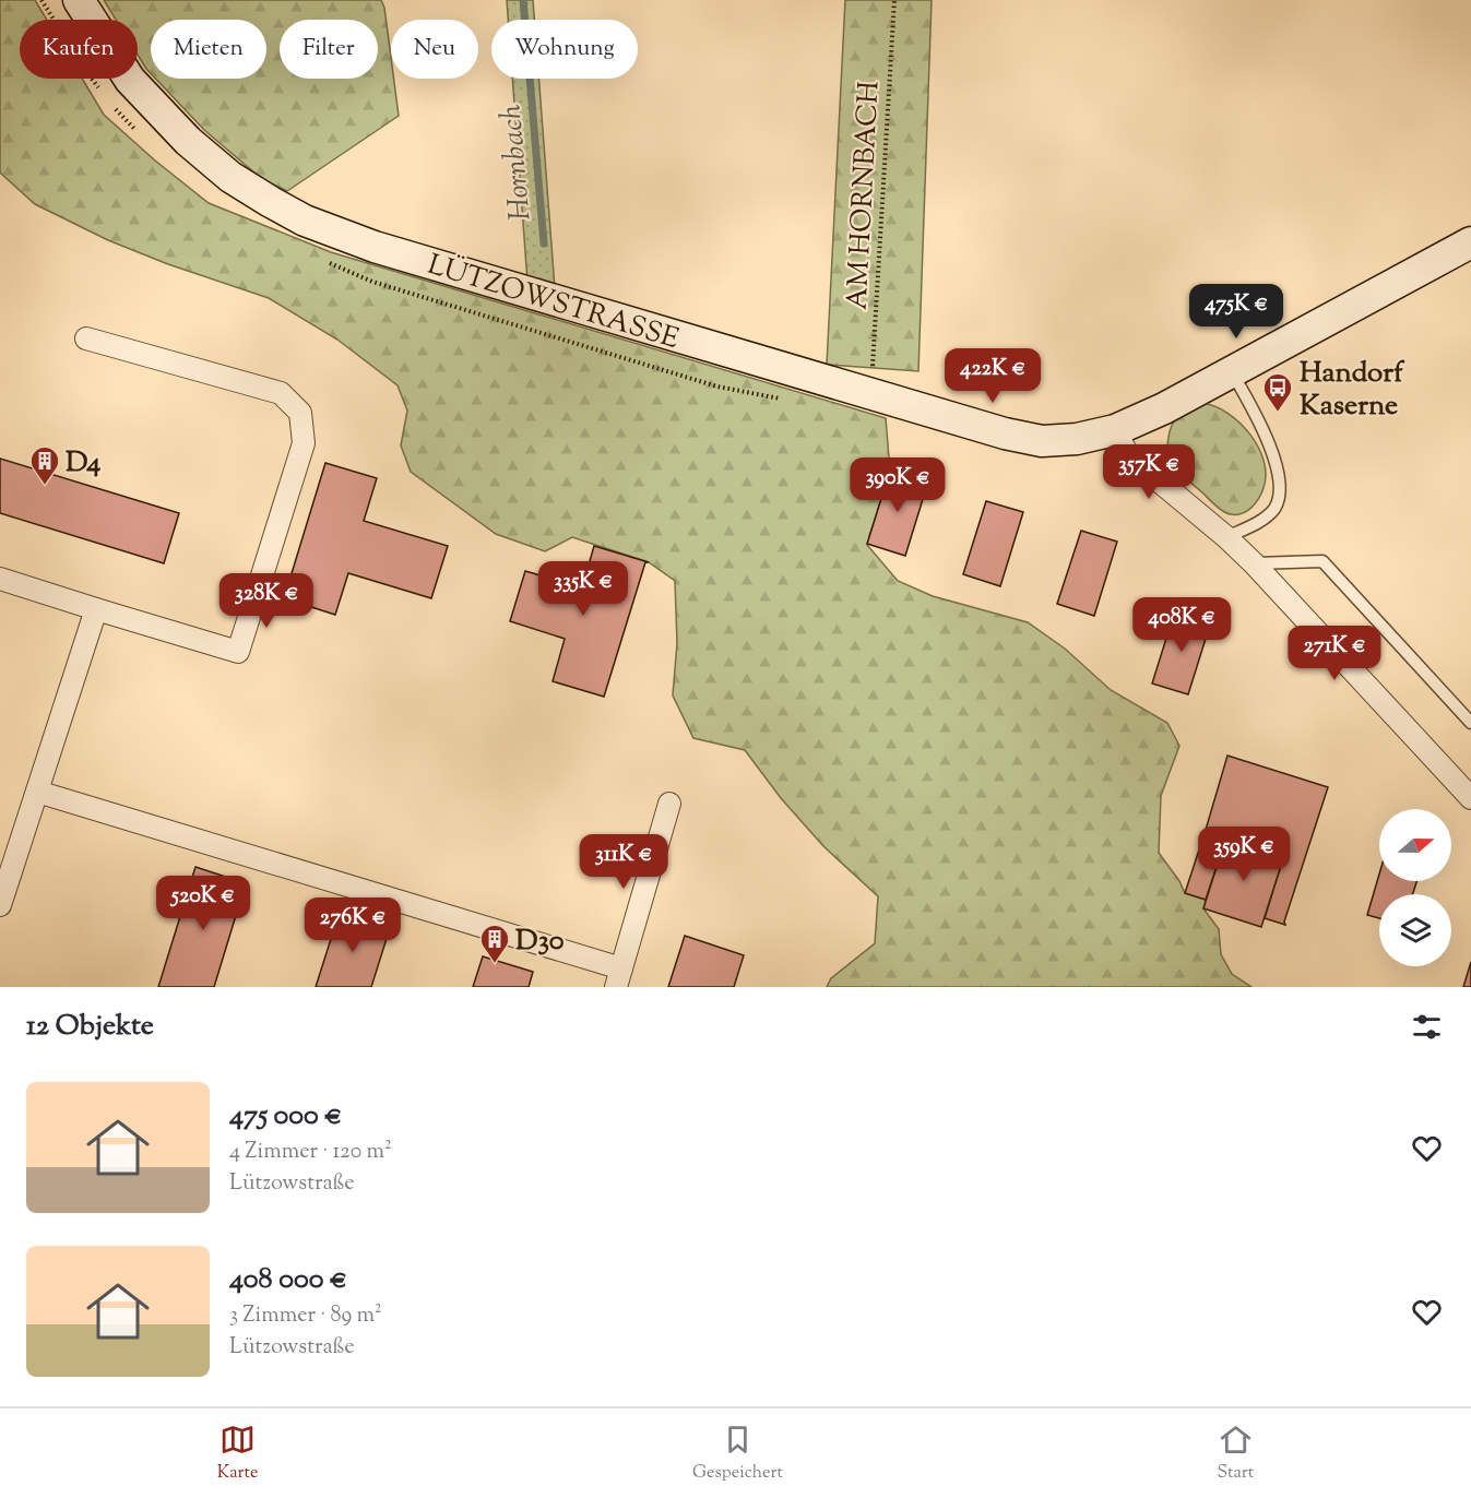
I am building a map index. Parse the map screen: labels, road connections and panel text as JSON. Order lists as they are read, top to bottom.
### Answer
{
  "streets": {
    "street": ["LÜTZOWSTRASSE"],
    "path": ["AM HORNBACH"]
  },
  "crossings": [
    ["AM HORNBACH", "LÜTZOWSTRASSE"]
  ],
  "water": ["Hornbach"],
  "places": {
    "bus stop": ["Handorf Kaserne"],
    "building": ["D4", "D30"]
  },
  "north": "right",
  "page": {
    "chip": [
      "Kaufen",
      "Mieten",
      "Filter",
      "Neu",
      "Wohnung"
    ],
    "price": [
      "475K €",
      "422K €",
      "357K €",
      "390K €",
      "335K €",
      "328K €",
      "408K €",
      "271K €",
      "359K €",
      "311K €",
      "520K €",
      "276K €"
    ],
    "heading": "12 Objekte",
    "list": [
      {
        "name": "475 000 €",
        "note": "4 Zimmer · 120 m² · Lützowstraße"
      },
      {
        "name": "408 000 €",
        "note": "3 Zimmer · 89 m² · Lützowstraße"
      }
    ],
    "tabs": ["Karte", "Gespeichert", "Start"]
  }
}
